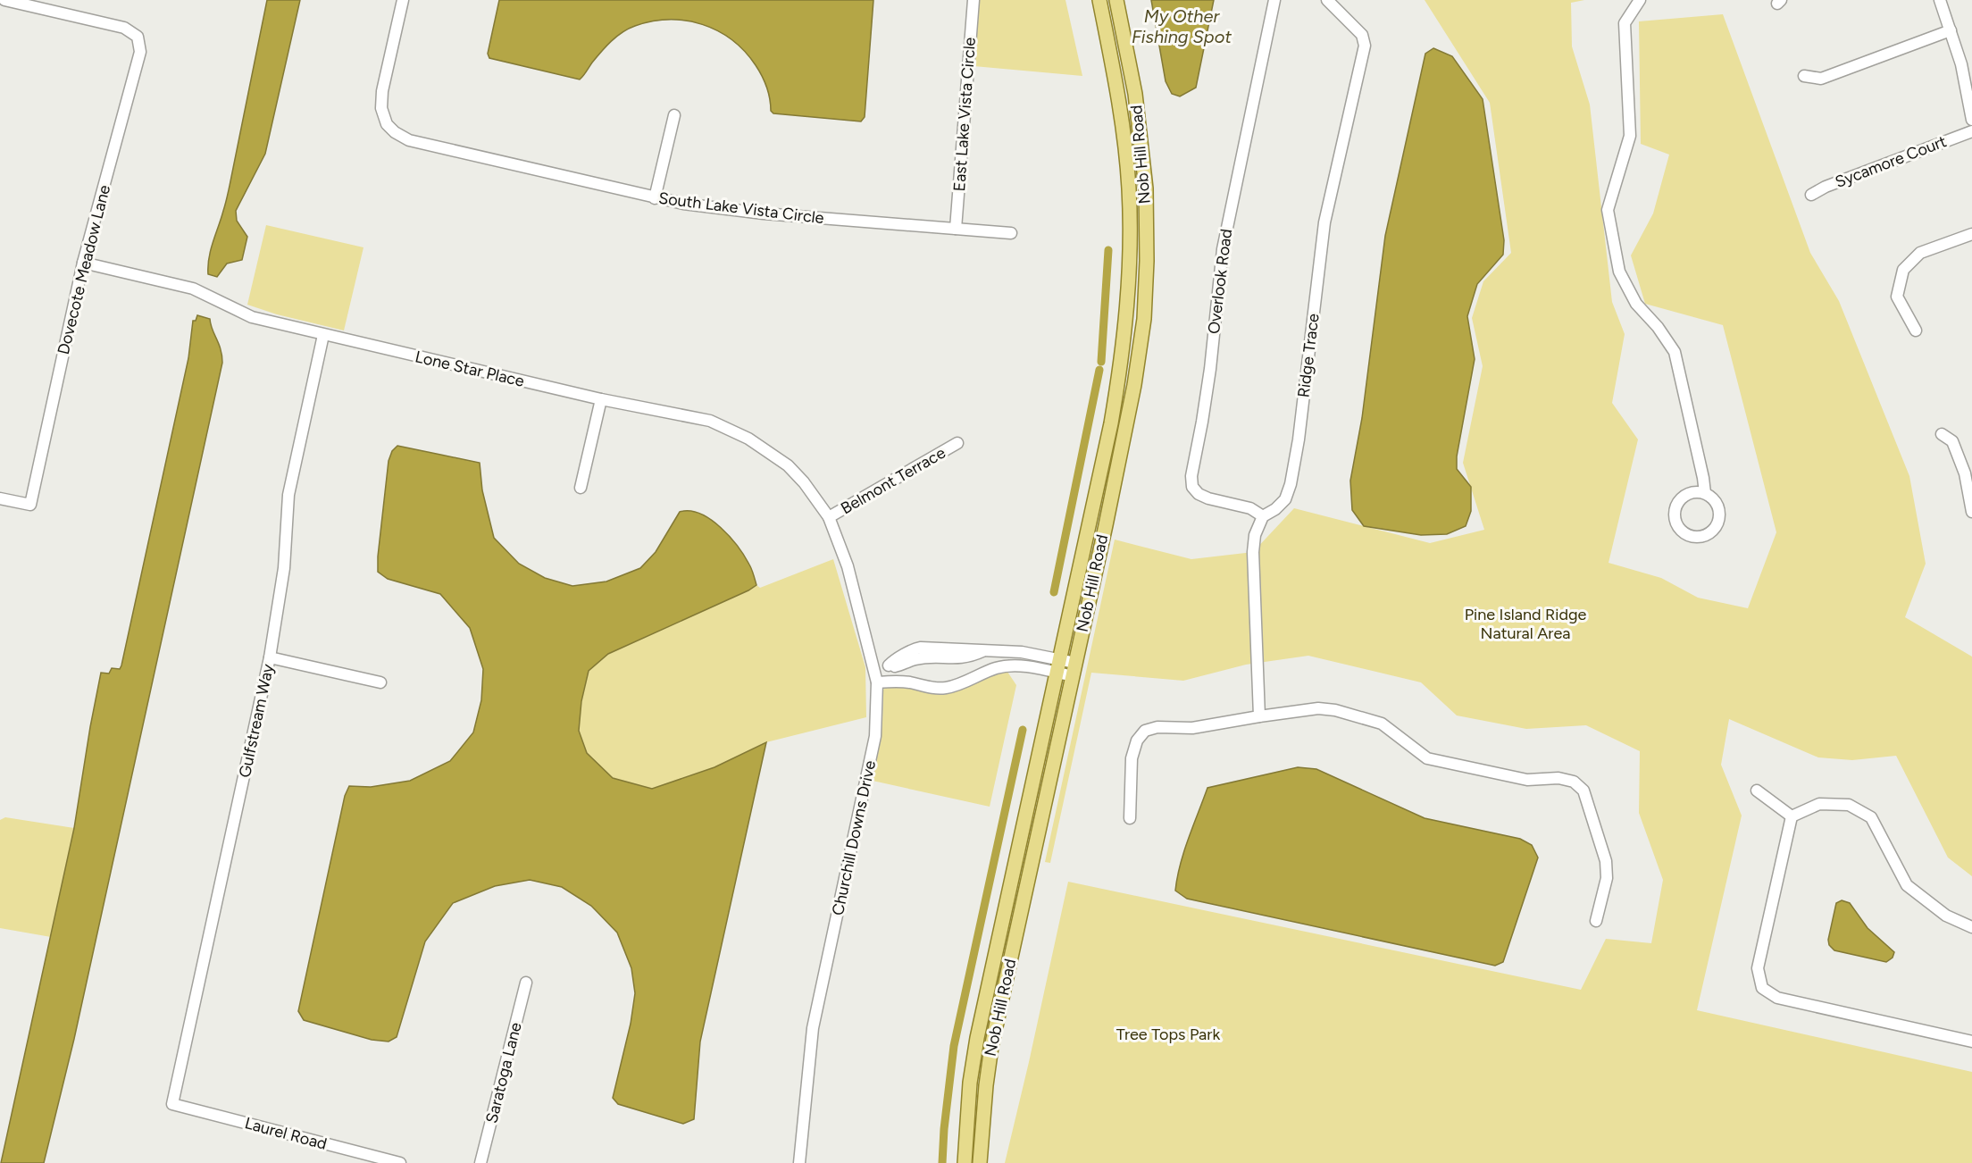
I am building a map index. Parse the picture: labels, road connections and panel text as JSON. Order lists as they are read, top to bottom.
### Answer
{
  "streets": {
    "main road": ["Nob Hill Road"],
    "street": [
      "East Lake Vista Circle",
      "Sycamore Court",
      "South Lake Vista Circle",
      "Dovecote Meadow Lane",
      "Overlook Road",
      "Ridge Trace",
      "Lone Star Place",
      "Belmont Terrace",
      "Gulfstream Way",
      "Churchill Downs Drive",
      "Saratoga Lane",
      "Laurel Road"
    ]
  },
  "crossings": [
    ["East Lake Vista Circle", "South Lake Vista Circle"],
    ["Dovecote Meadow Lane", "Lone Star Place"],
    ["Overlook Road", "Ridge Trace"],
    ["Lone Star Place", "Belmont Terrace"],
    ["Lone Star Place", "Gulfstream Way"],
    ["Lone Star Place", "Churchill Downs Drive"],
    ["Belmont Terrace", "Churchill Downs Drive"],
    ["Gulfstream Way", "Laurel Road"]
  ],
  "water": ["My Other Fishing Spot"],
  "parks": ["Pine Island Ridge Natural Area", "Tree Tops Park"]
}
